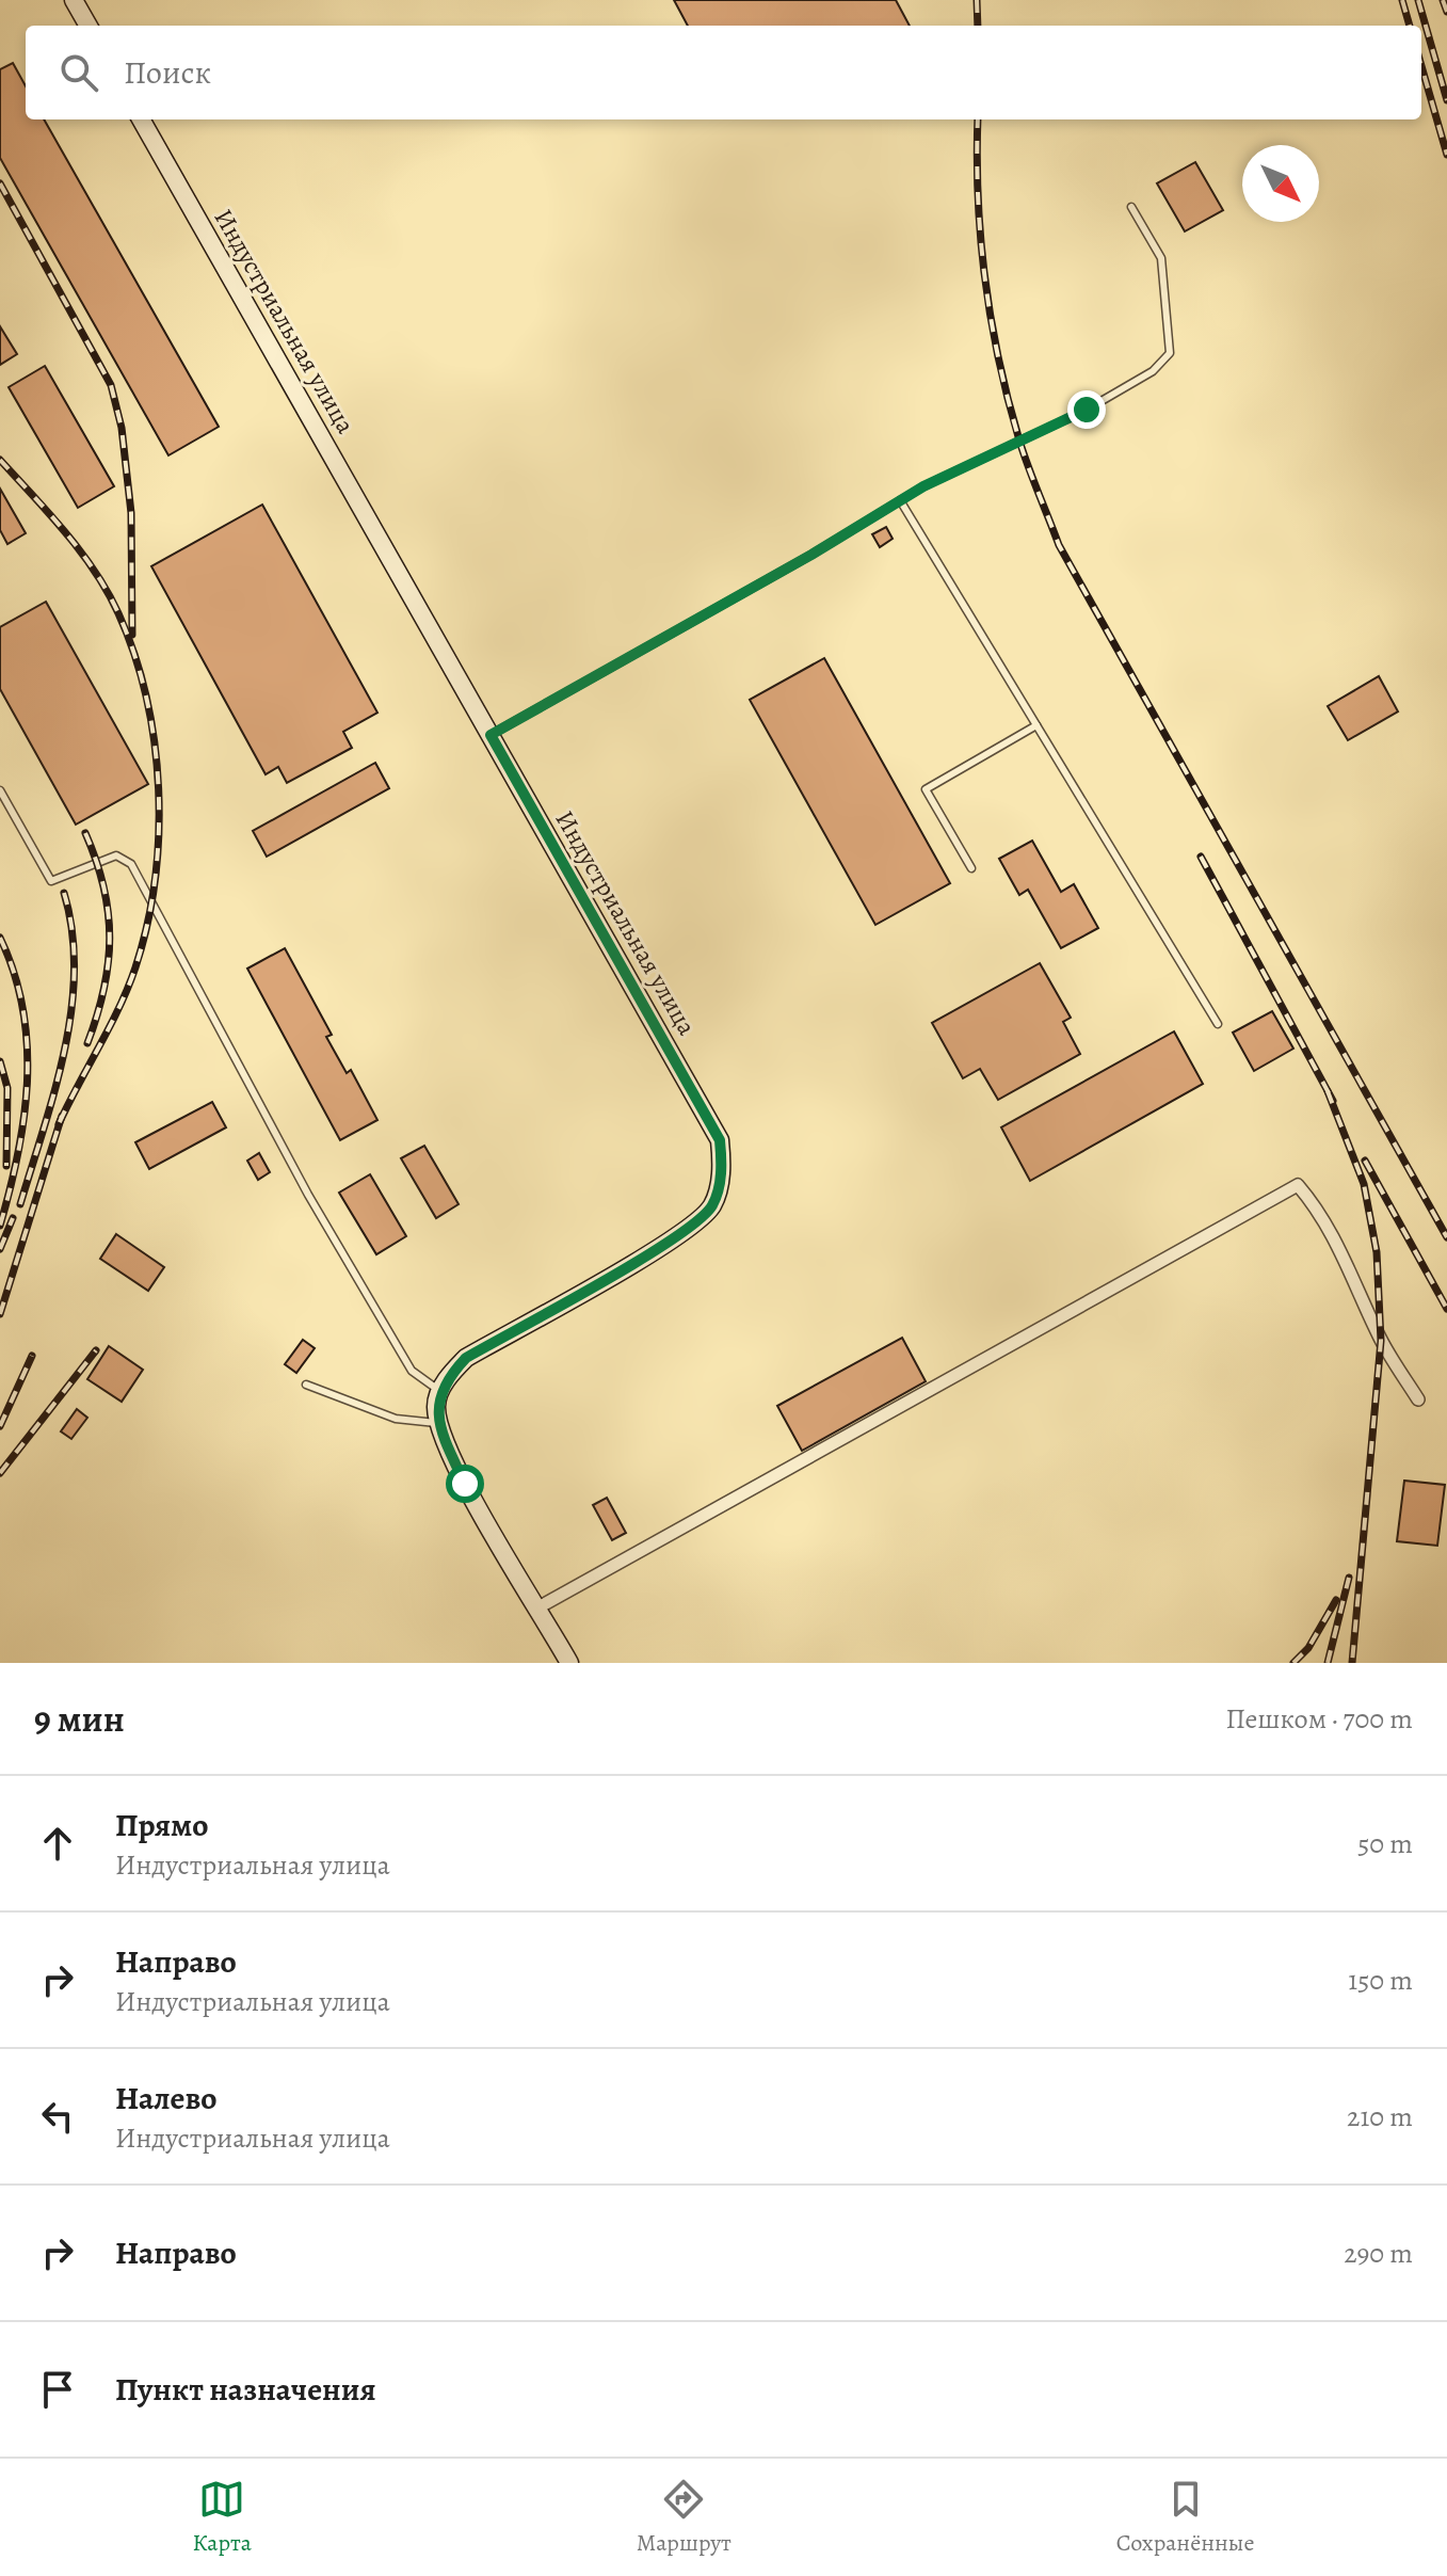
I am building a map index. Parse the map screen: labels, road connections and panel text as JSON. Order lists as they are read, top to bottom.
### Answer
{
  "streets": {
    "street": ["Индустриальная улица"]
  },
  "north": "bottom right",
  "page": {
    "search": "Поиск",
    "heading": ["9 мин", "Пешком · 700 m"],
    "list": [
      ["Прямо", "Индустриальная улица", "50 m"],
      ["Направо", "Индустриальная улица", "150 m"],
      ["Налево", "Индустриальная улица", "210 m"],
      ["Направо", "290 m"],
      "Пункт назначения"
    ],
    "nav": ["Карта", "Маршрут", "Сохранённые"]
  }
}
